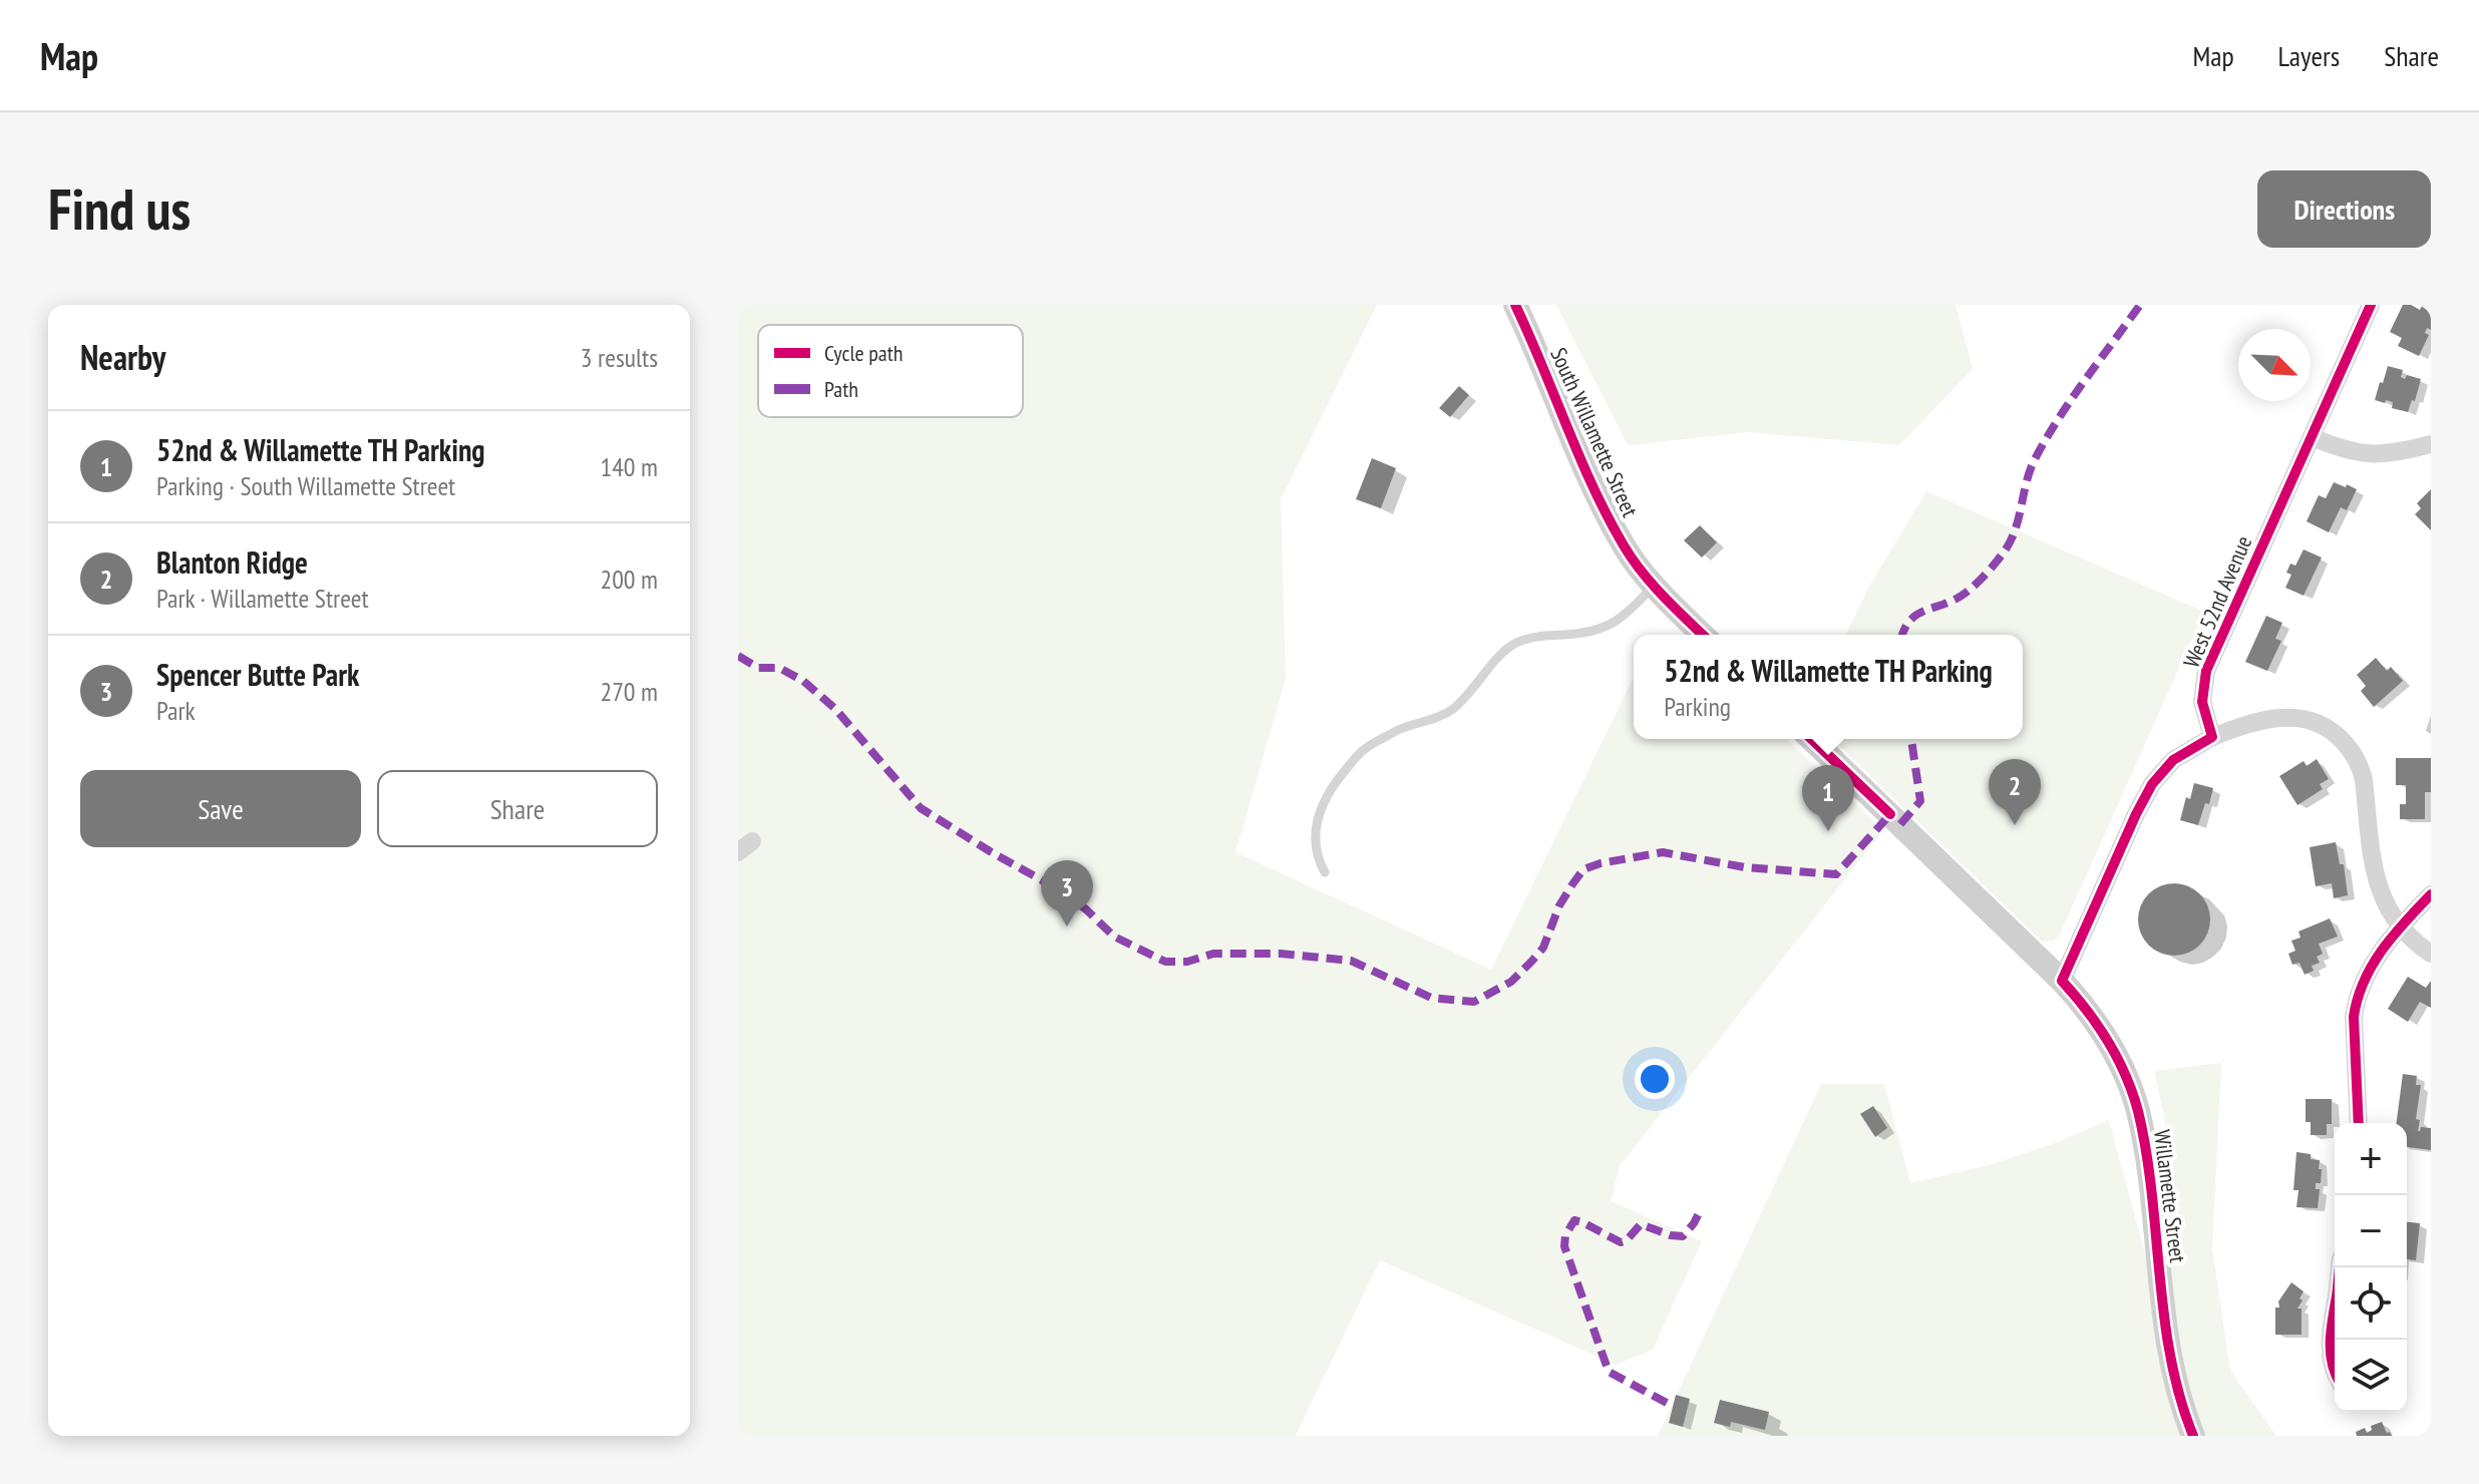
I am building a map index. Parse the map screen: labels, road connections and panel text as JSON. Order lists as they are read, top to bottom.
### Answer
{
  "streets": {
    "main road": ["South Willamette Street", "Willamette Street"],
    "street": ["West 52nd Avenue"]
  },
  "legend": ["Cycle path", "Path"],
  "north": "bottom right",
  "page": {
    "header": "Map",
    "nav": ["Map", "Layers", "Share"],
    "buttons": [
      "Directions",
      ["Save", "Share"]
    ],
    "title": "Find us",
    "heading": ["Nearby", "3 results"],
    "list": [
      {
        "mark": "1",
        "name": "52nd & Willamette TH Parking",
        "note": "Parking · South Willamette Street",
        "value": "140 m"
      },
      {
        "mark": "2",
        "name": "Blanton Ridge",
        "note": "Park · Willamette Street",
        "value": "200 m"
      },
      {
        "mark": "3",
        "name": "Spencer Butte Park",
        "note": "Park",
        "value": "270 m"
      }
    ],
    "popup": ["52nd & Willamette TH Parking", "Parking"],
    "pins": ["2", "1", "3"],
    "map_buttons": ["+", "−"]
  }
}
